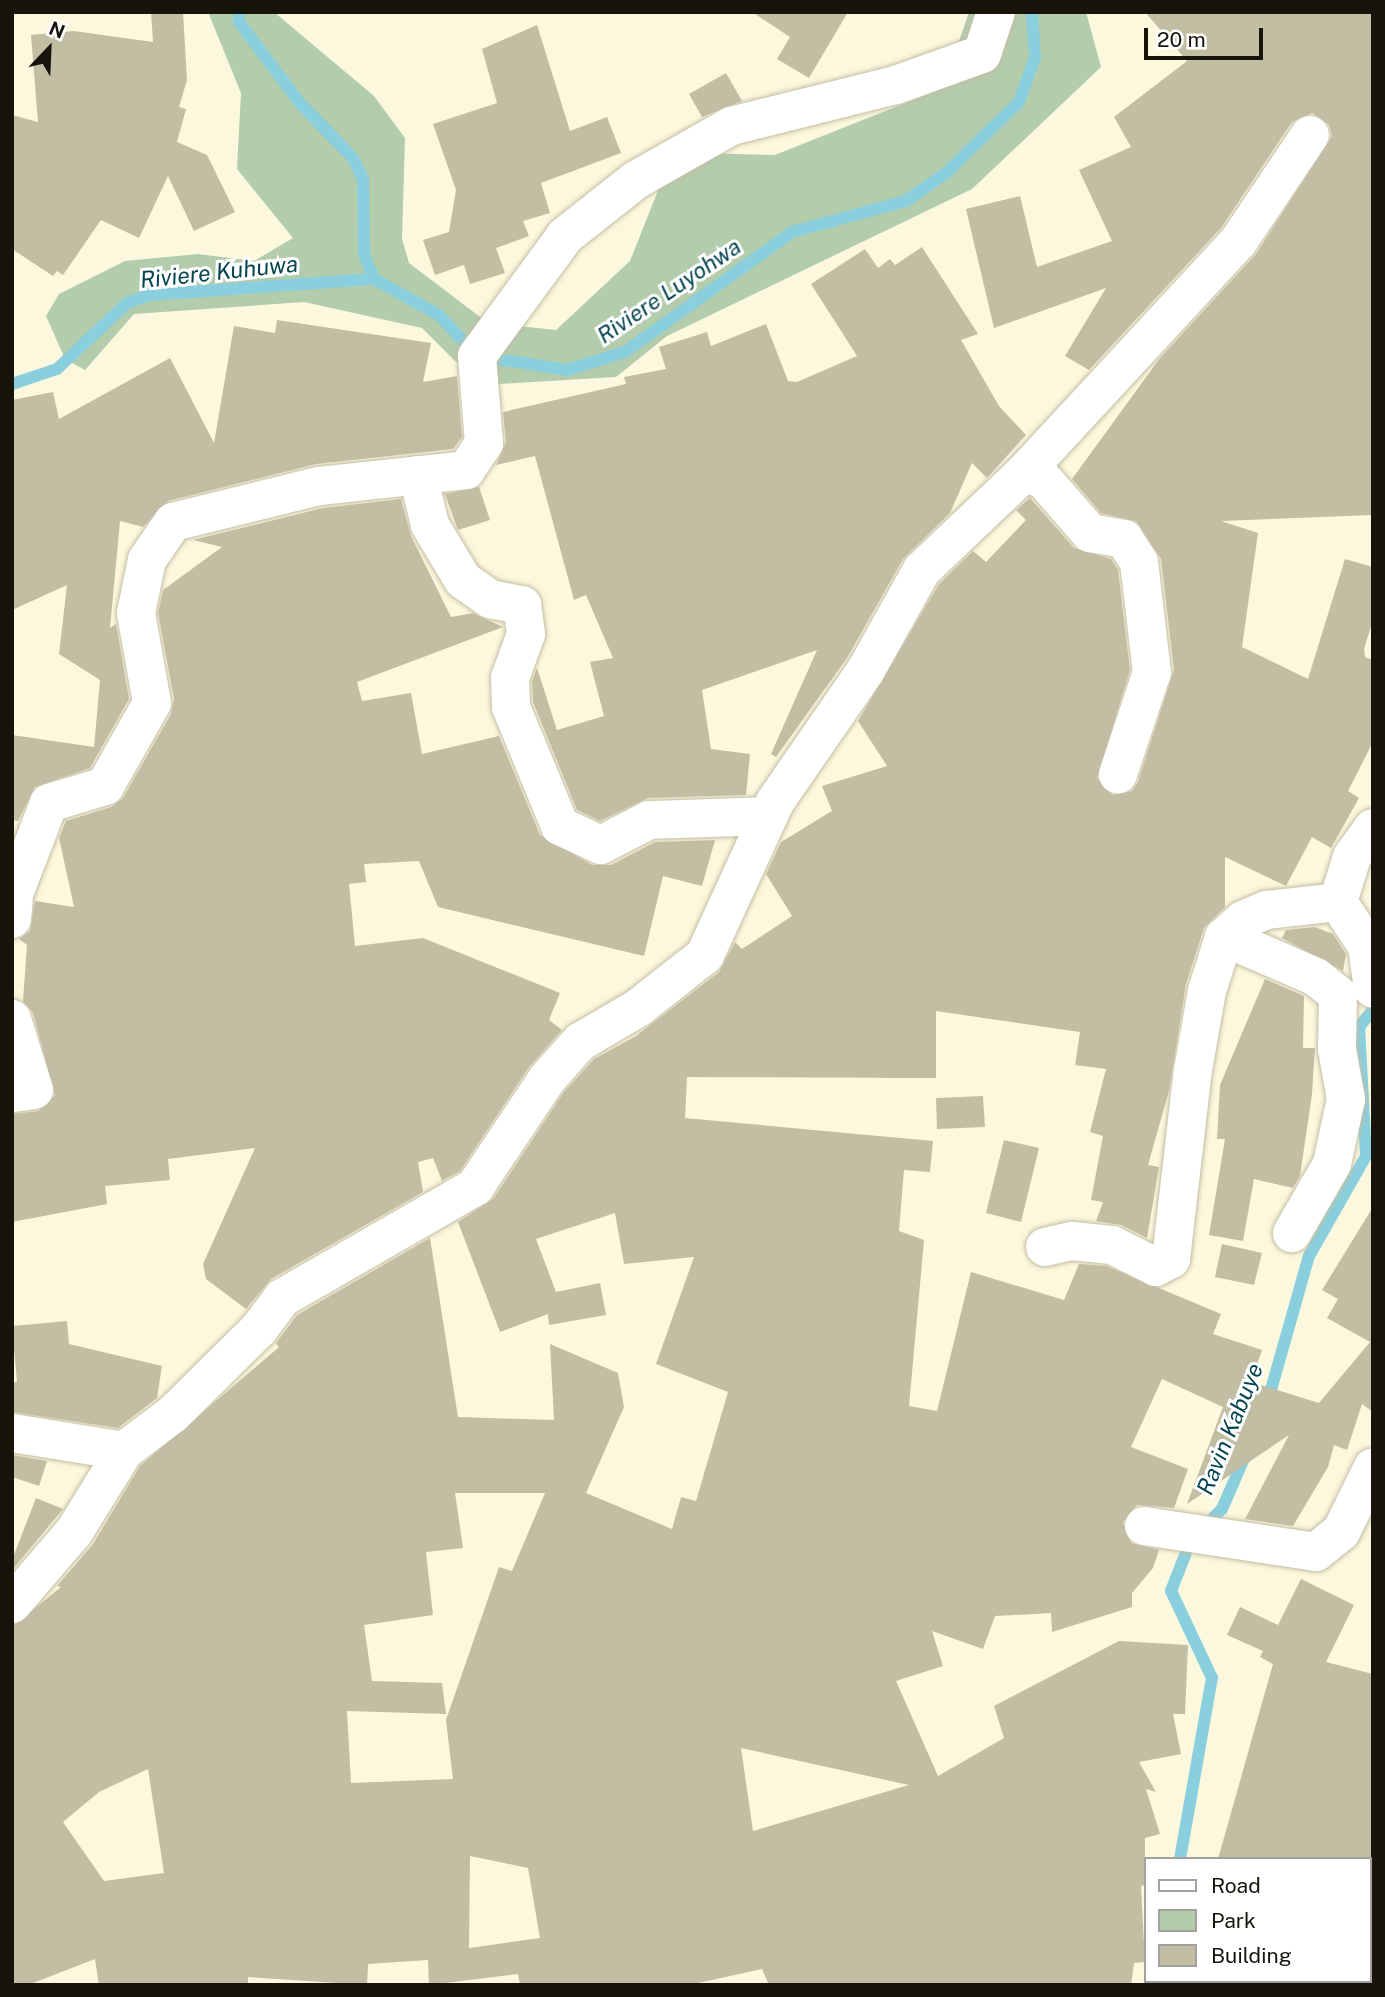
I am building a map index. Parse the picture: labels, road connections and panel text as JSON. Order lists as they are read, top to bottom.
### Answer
{
  "water": ["Riviere Kuhuwa", "Riviere Luyohwa", "Ravin Kabuye"],
  "legend": ["Road", "Park", "Building"],
  "scale_bar": "20 m",
  "north": "top right"
}
